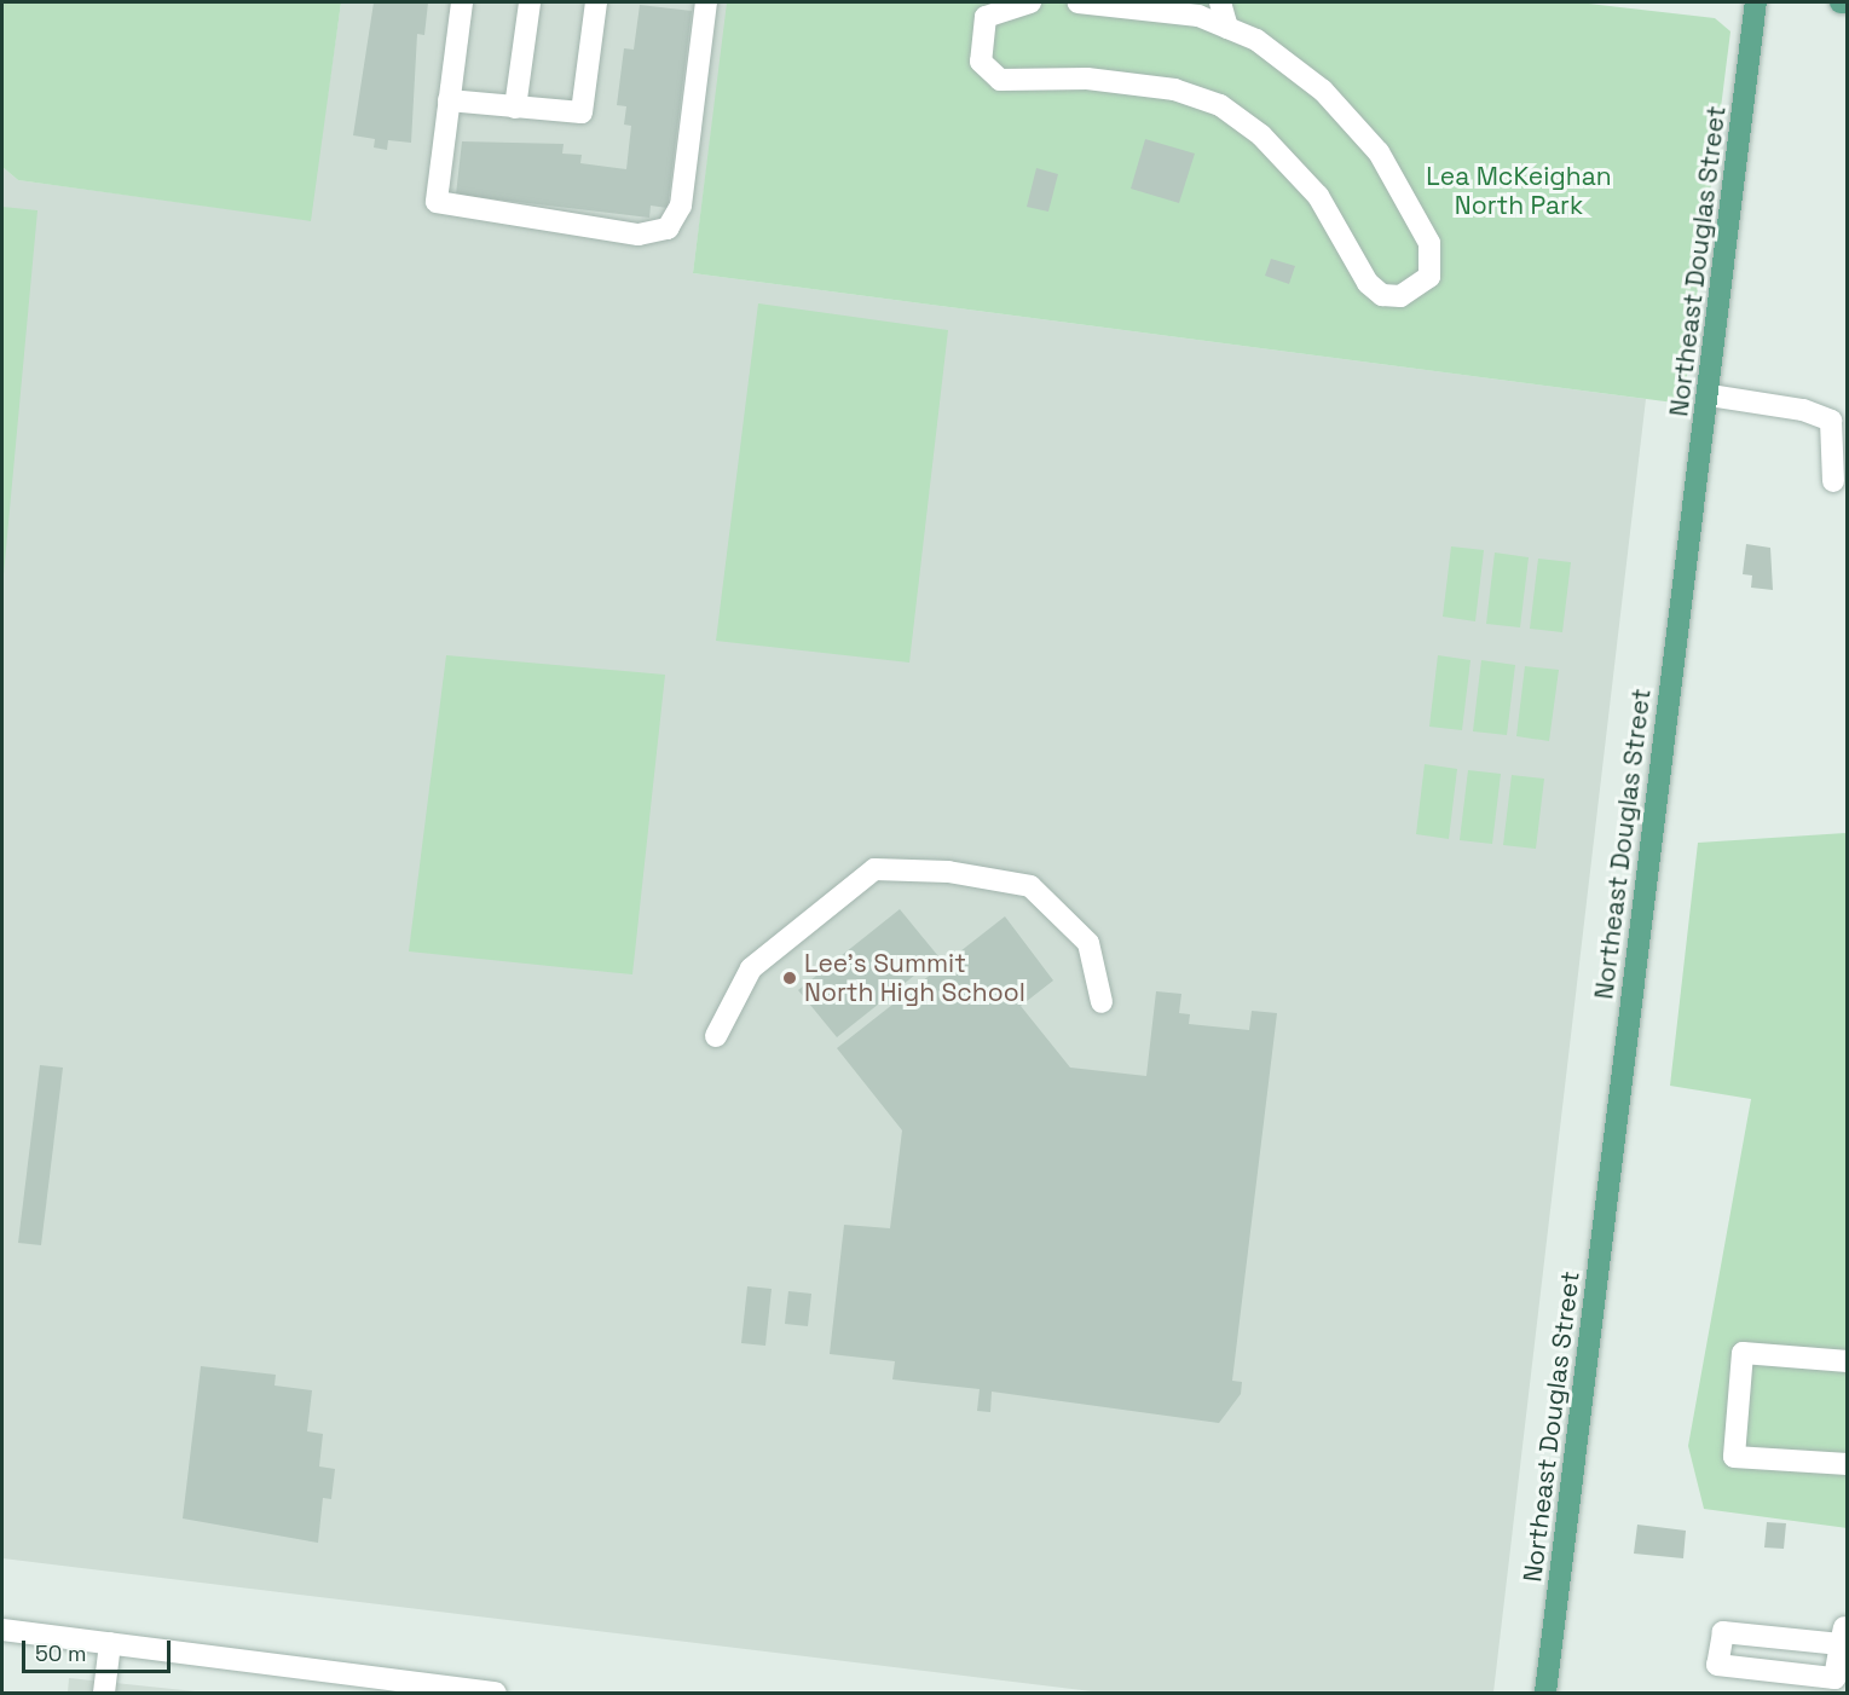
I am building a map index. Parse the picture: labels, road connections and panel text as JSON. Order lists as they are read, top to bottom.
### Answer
{
  "streets": {
    "main road": ["Northeast Douglas Street"]
  },
  "parks": ["Lea McKeighan North Park"],
  "places": ["Lee's Summit North High School"],
  "scale_bar": "50 m"
}
